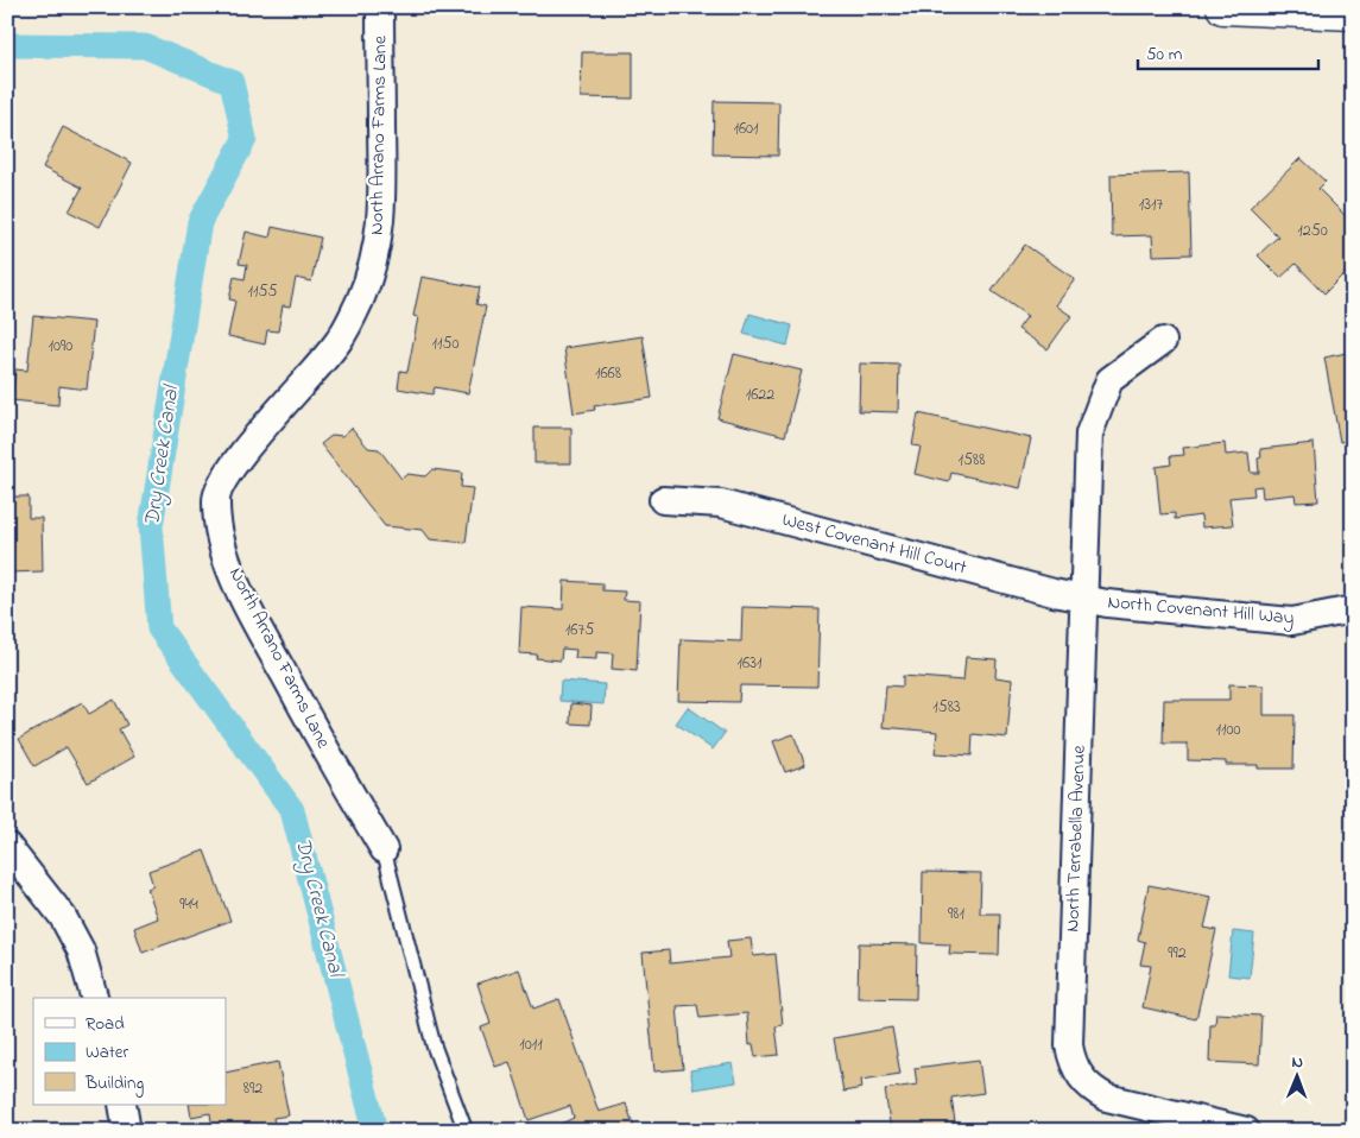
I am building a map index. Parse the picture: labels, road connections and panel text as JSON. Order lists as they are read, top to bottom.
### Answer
{
  "streets": {
    "street": [
      "North Arrano Farms Lane",
      "West Covenant Hill Court",
      "North Covenant Hill Way",
      "North Terrabella Avenue"
    ]
  },
  "crossings": [
    ["West Covenant Hill Court", "North Covenant Hill Way"],
    ["West Covenant Hill Court", "North Terrabella Avenue"],
    ["North Covenant Hill Way", "North Terrabella Avenue"]
  ],
  "water": ["Dry Creek Canal"],
  "house_numbers": [
    "1601",
    "1317",
    "1250",
    "1155",
    "1150",
    "1090",
    "1668",
    "1622",
    "1588",
    "1675",
    "1631",
    "1583",
    "1100",
    "944",
    "981",
    "992",
    "1011",
    "892"
  ],
  "legend": ["Road", "Water", "Building"],
  "scale_bar": "50 m",
  "north": "top"
}
